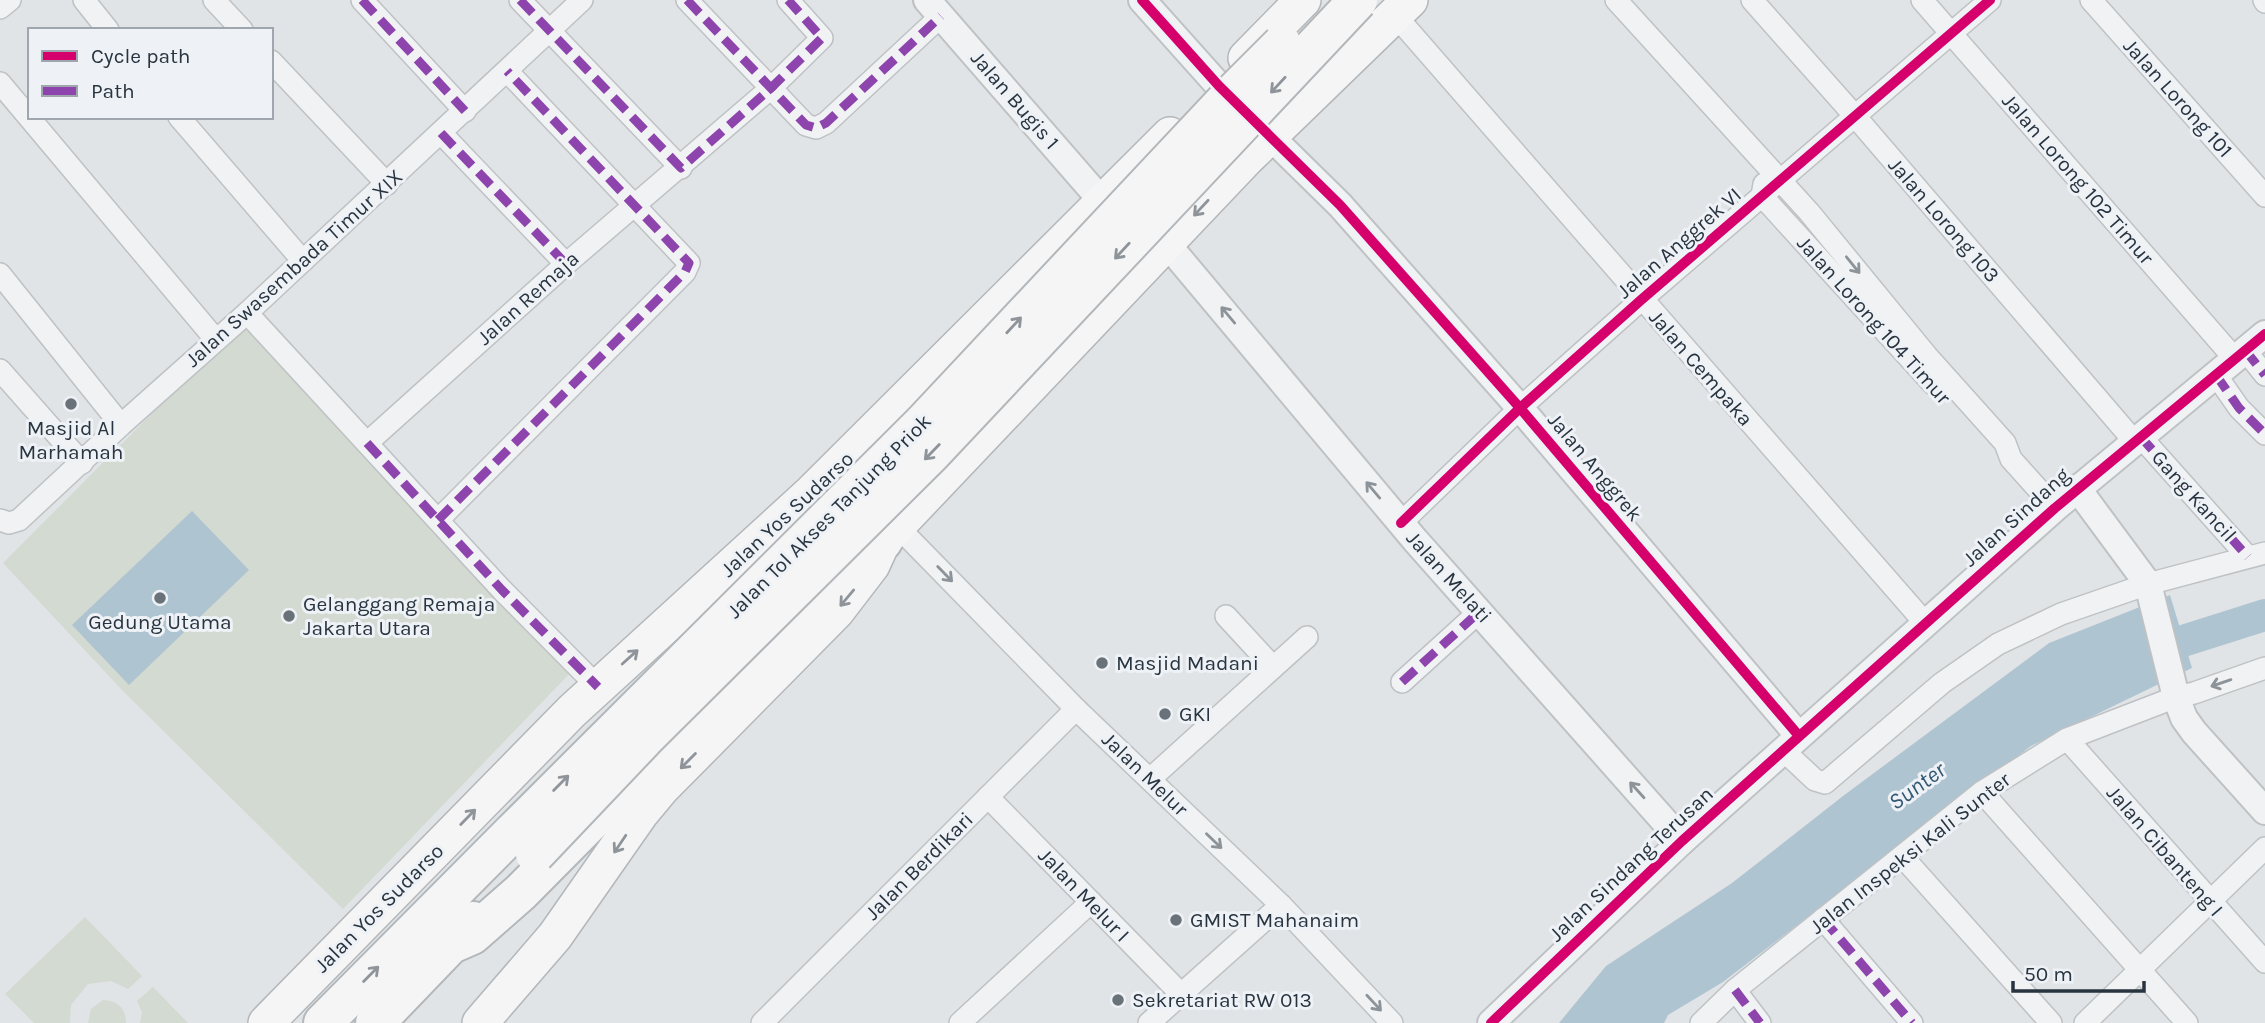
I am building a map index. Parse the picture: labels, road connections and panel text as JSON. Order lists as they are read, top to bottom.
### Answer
{
  "streets": {
    "highway": ["Jalan Yos Sudarso", "Jalan Tol Akses Tanjung Priok"],
    "street": [
      "Jalan Lorong 101",
      "Jalan Bugis 1",
      "Jalan Lorong 102 Timur",
      "Jalan Lorong 103",
      "Jalan Anggrek VI",
      "Jalan Swasembada Timur XIX",
      "Jalan Remaja",
      "Jalan Lorong 104 Timur",
      "Jalan Cempaka",
      "Jalan Anggrek",
      "Gang Kancil",
      "Jalan Sindang",
      "Jalan Melati",
      "Jalan Melur",
      "Jalan Cibanteng I",
      "Jalan Inspeksi Kali Sunter",
      "Jalan Sindang Terusan",
      "Jalan Berdikari",
      "Jalan Melur I"
    ]
  },
  "crossings": [
    ["Jalan Bugis 1", "Jalan Yos Sudarso"],
    ["Jalan Lorong 102 Timur", "Jalan Sindang"],
    ["Jalan Lorong 103", "Gang Kancil"],
    ["Jalan Lorong 103", "Jalan Sindang"],
    ["Jalan Anggrek VI", "Jalan Lorong 104 Timur"],
    ["Jalan Anggrek VI", "Jalan Cempaka"],
    ["Jalan Anggrek VI", "Jalan Anggrek"],
    ["Jalan Anggrek VI", "Jalan Melati"],
    ["Jalan Lorong 104 Timur", "Jalan Sindang"],
    ["Jalan Cempaka", "Jalan Sindang"],
    ["Jalan Anggrek", "Jalan Yos Sudarso"],
    ["Jalan Anggrek", "Jalan Sindang"],
    ["Jalan Anggrek", "Jalan Sindang Terusan"],
    ["Gang Kancil", "Jalan Sindang"],
    ["Jalan Yos Sudarso", "Jalan Tol Akses Tanjung Priok"],
    ["Jalan Sindang", "Jalan Sindang Terusan"],
    ["Jalan Melati", "Jalan Sindang Terusan"],
    ["Jalan Melur", "Jalan Berdikari"],
    ["Jalan Cibanteng I", "Jalan Inspeksi Kali Sunter"],
    ["Jalan Berdikari", "Jalan Melur I"]
  ],
  "one_way": ["Jalan Melati", "Jalan Melur"],
  "water": ["Sunter"],
  "places": [
    "Masjid Al Marhamah",
    "Gedung Utama",
    "Gelanggang Remaja Jakarta Utara",
    "Masjid Madani",
    "GKI",
    "GMIST Mahanaim",
    "Sekretariat RW 013"
  ],
  "legend": ["Cycle path", "Path"],
  "scale_bar": "50 m"
}
